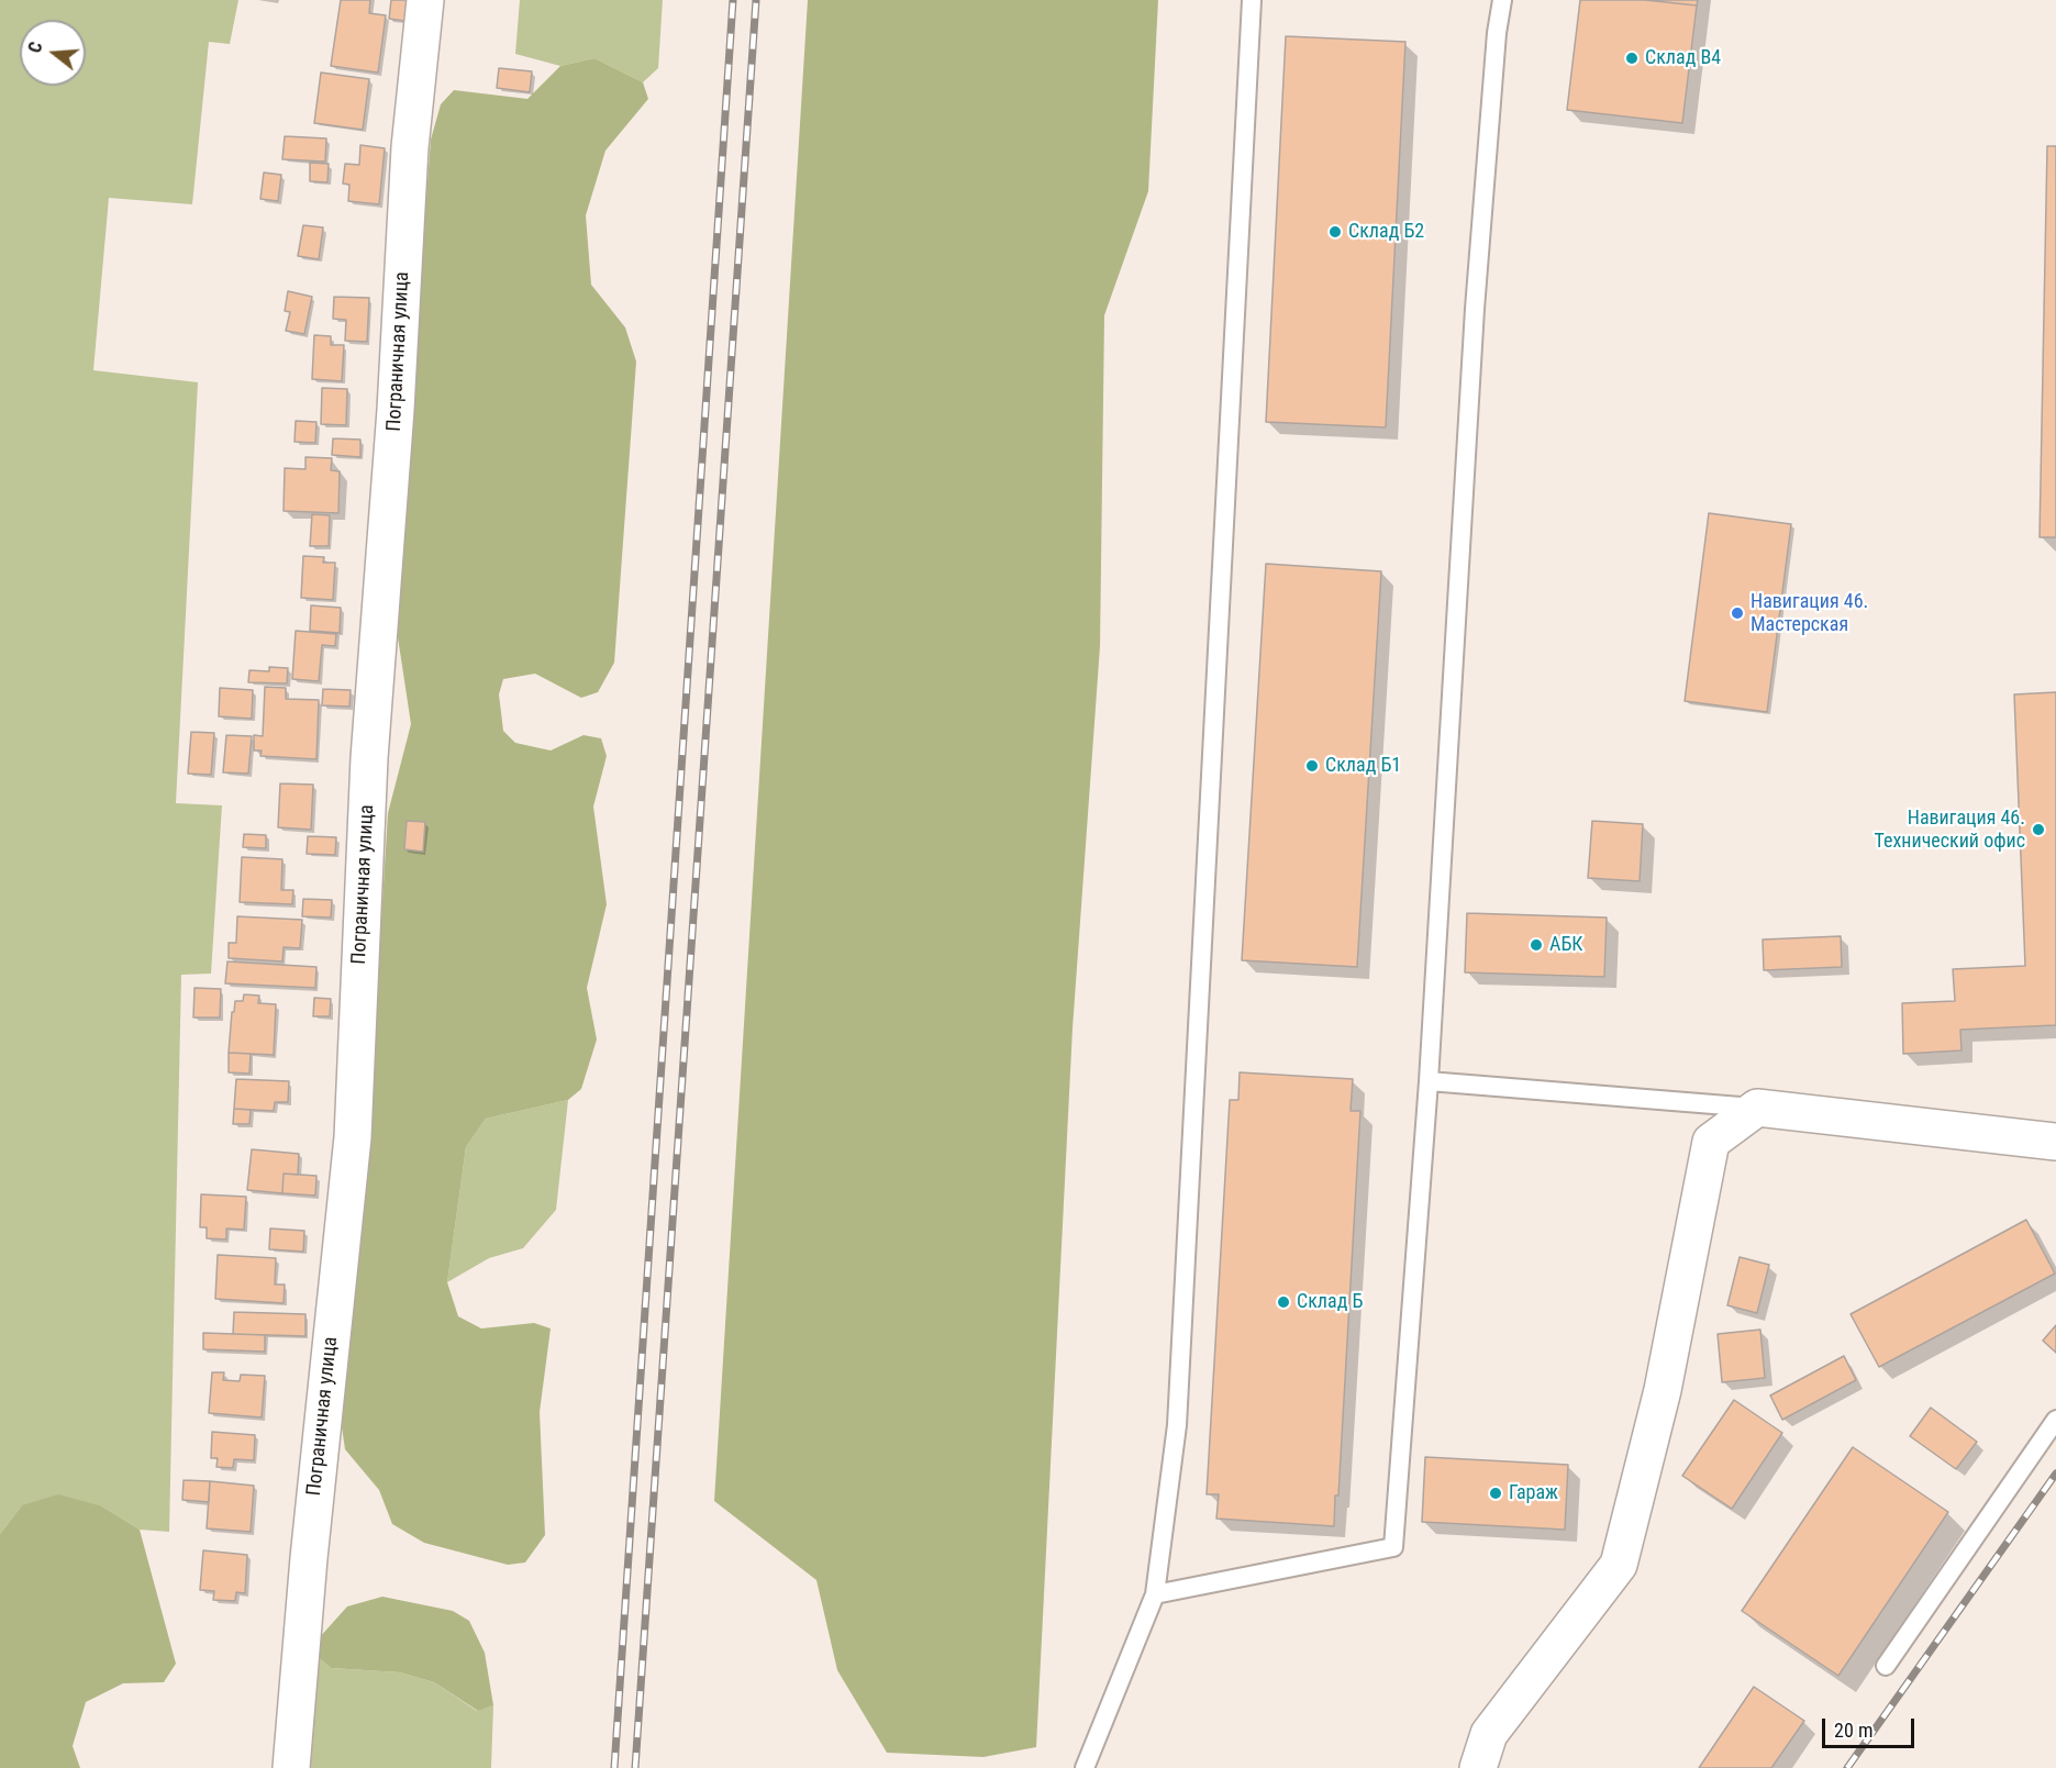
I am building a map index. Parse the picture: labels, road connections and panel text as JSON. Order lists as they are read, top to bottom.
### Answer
{
  "streets": {
    "street": ["Пограничная улица"]
  },
  "places": [
    "Склад В4",
    "Склад Б2",
    "Навигация 46. Мастерская",
    "Склад Б1",
    "Навигация 46. Технический офис",
    "АБК",
    "Склад Б",
    "Гараж"
  ],
  "scale_bar": "20 m",
  "north": "left"
}
